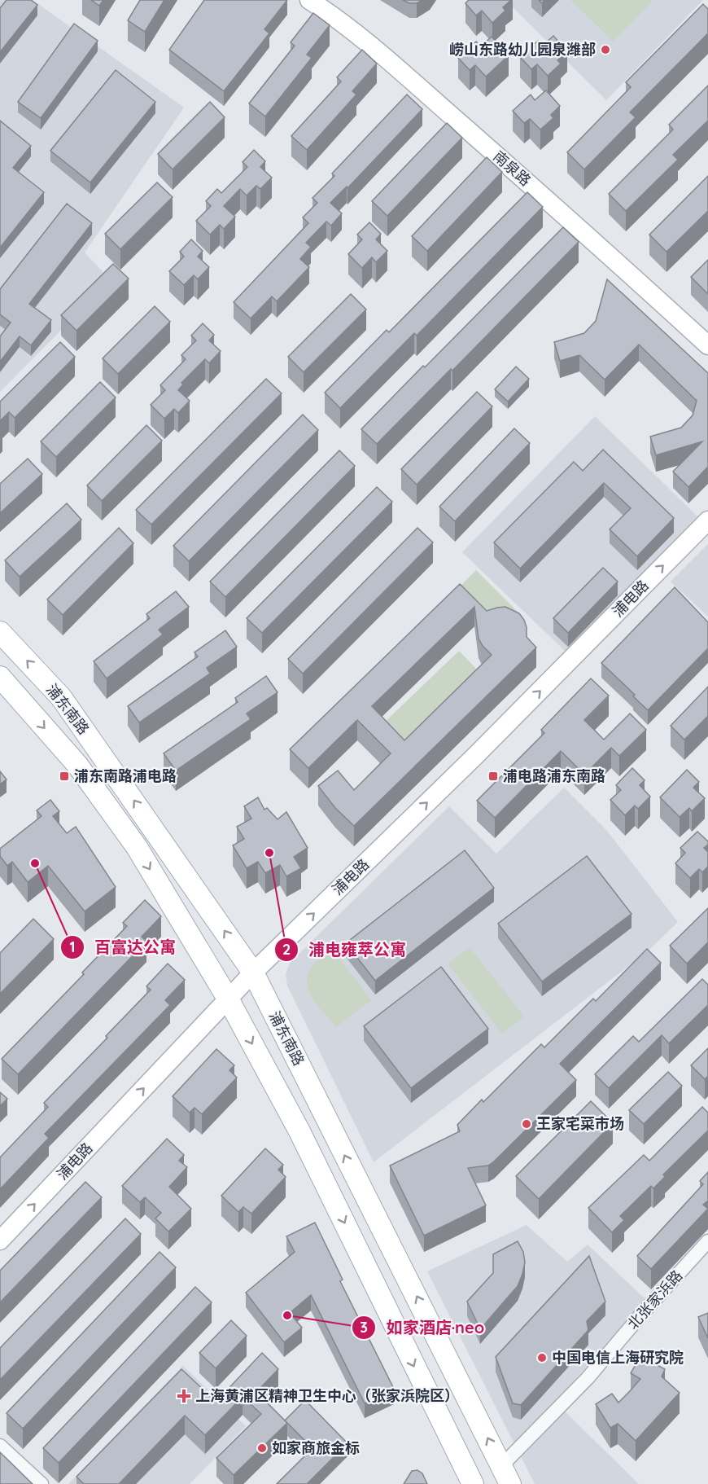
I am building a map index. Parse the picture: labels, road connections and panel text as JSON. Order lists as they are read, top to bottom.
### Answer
{
  "streets": {
    "main road": ["浦东南路"],
    "street": ["南泉路", "浦电路", "北张家浜路"]
  },
  "crossings": [
    ["浦电路", "浦东南路"],
    ["浦东南路", "北张家浜路"]
  ],
  "one_way": ["浦电路"],
  "places": {
    "other": [
      "崂山东路幼儿园泉潍部",
      "浦电雍萃公寓",
      "百富达公寓",
      "王家宅菜市场",
      "如家酒店·neo",
      "中国电信上海研究院",
      "如家商旅金标"
    ],
    "transit": ["浦东南路浦电路", "浦电路浦东南路"],
    "health": ["上海黄浦区精神卫生中心（张家浜院区）"]
  }
}
